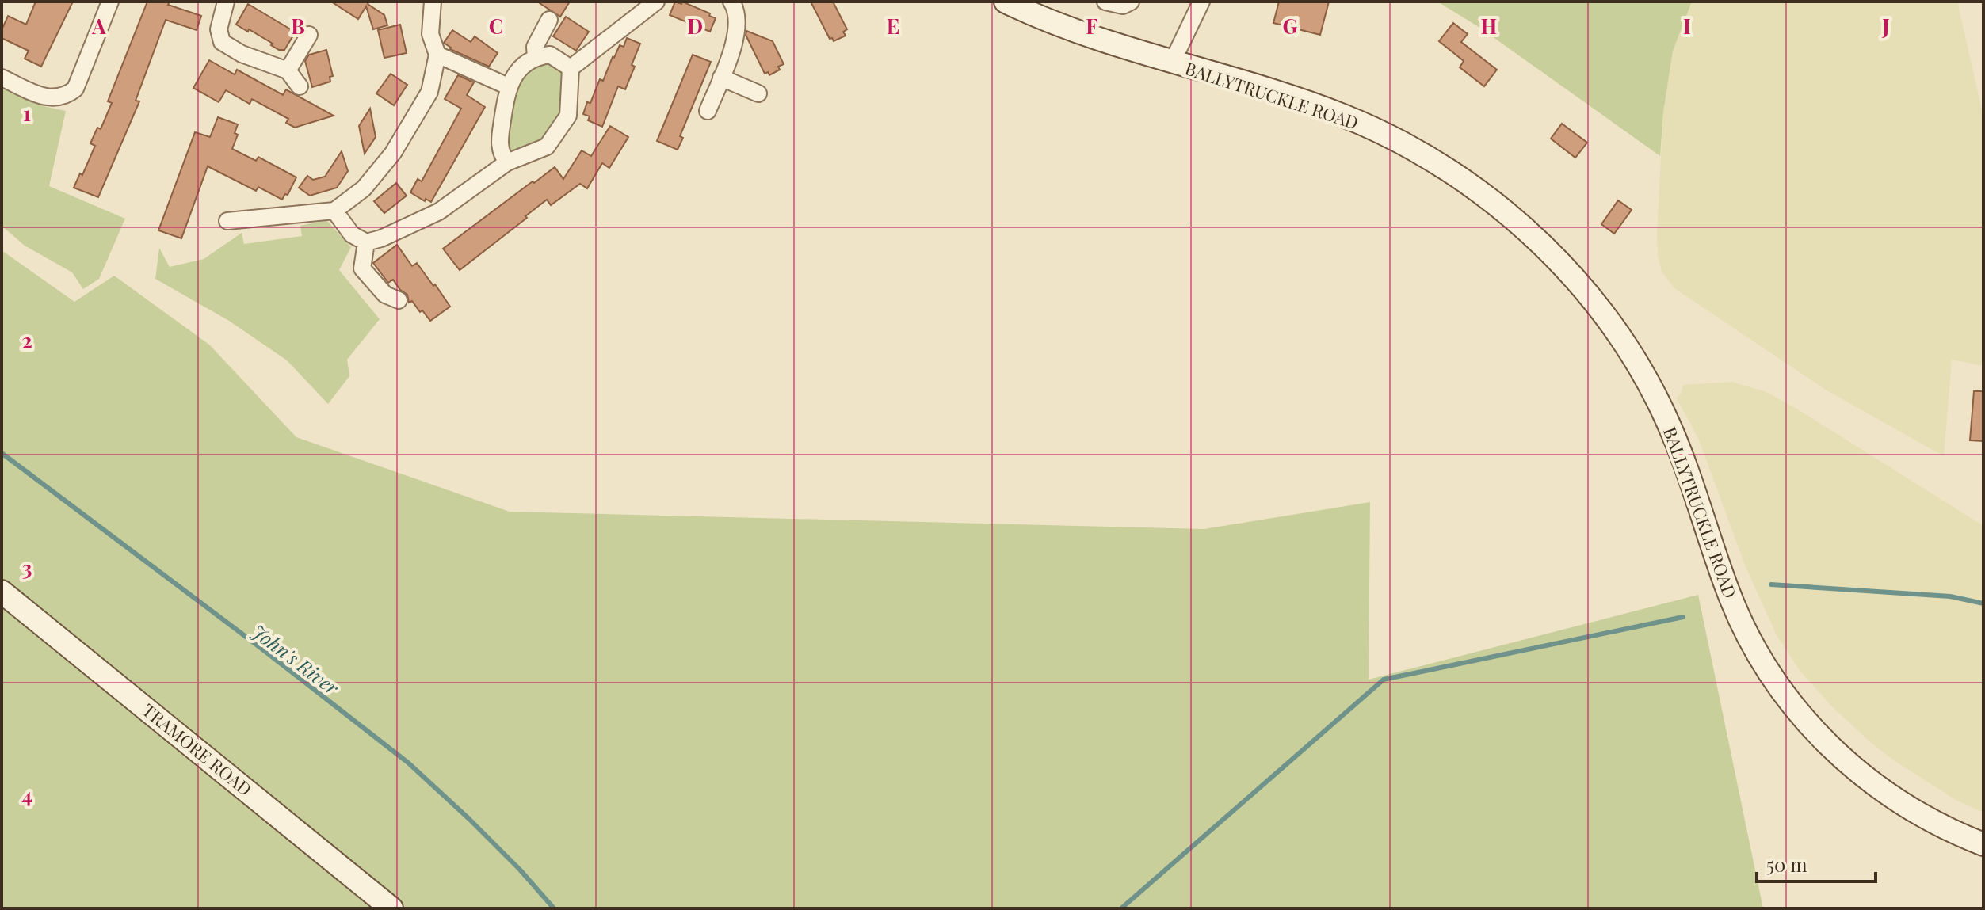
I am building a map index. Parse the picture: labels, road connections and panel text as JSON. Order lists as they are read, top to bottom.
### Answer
{
  "streets": {
    "street": ["BALLYTRUCKLE ROAD", "TRAMORE ROAD"]
  },
  "water": ["John's River"],
  "scale_bar": "50 m",
  "grid": {
    "columns": [
      "A",
      "B",
      "C",
      "D",
      "E",
      "F",
      "G",
      "H",
      "I",
      "J"
    ],
    "rows": [
      "1",
      "2",
      "3",
      "4"
    ]
  }
}
